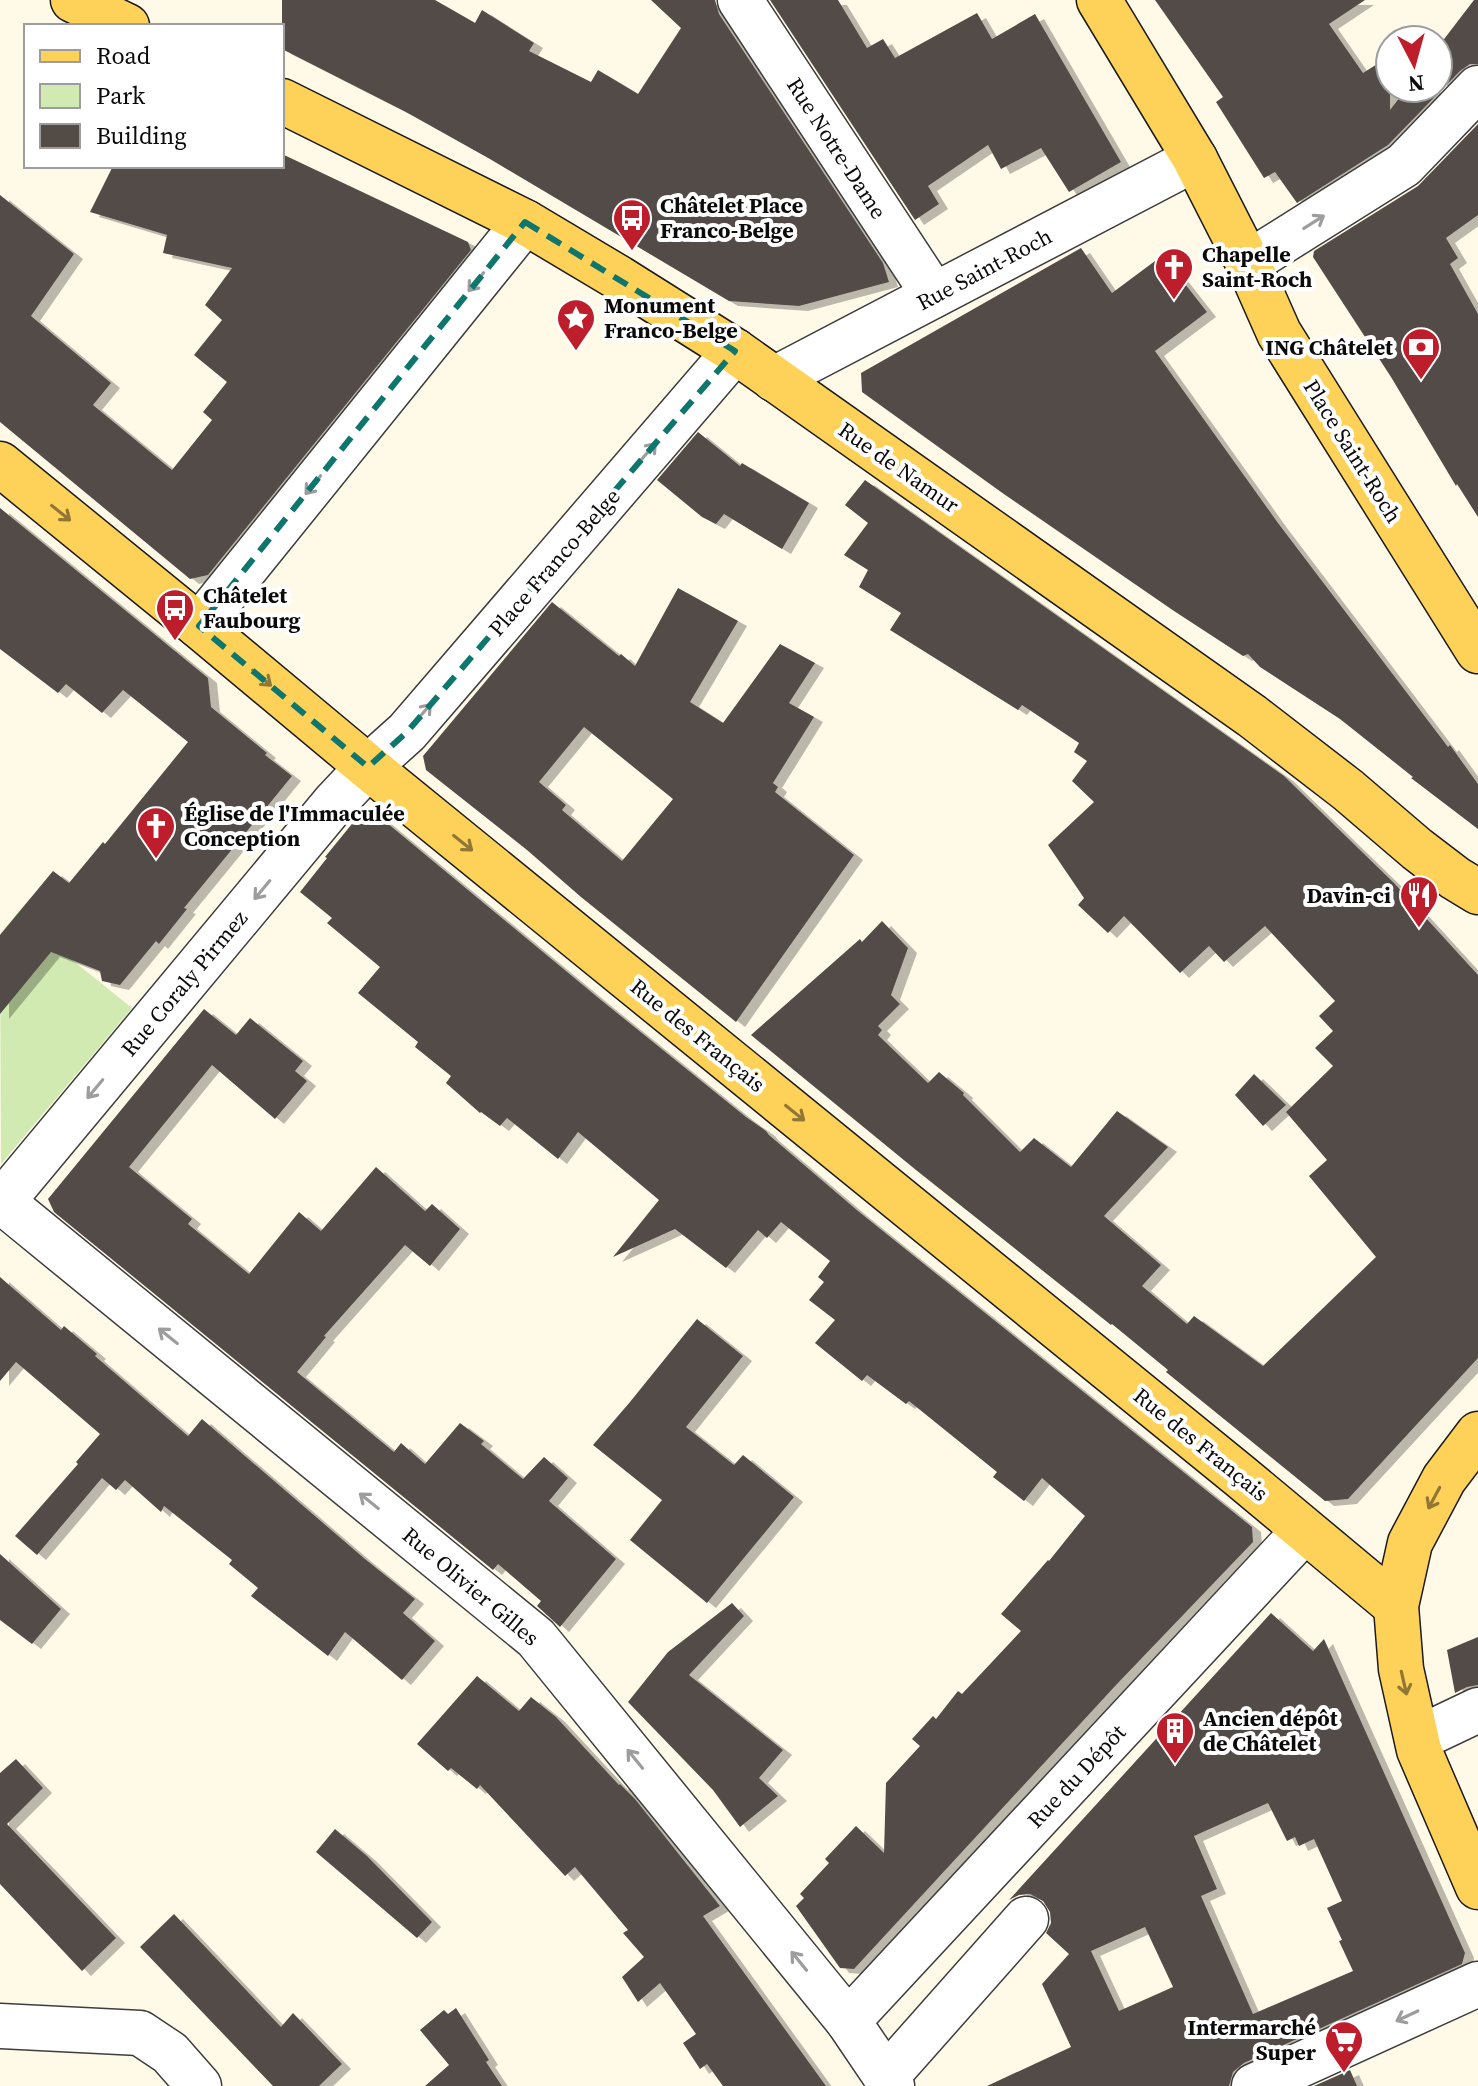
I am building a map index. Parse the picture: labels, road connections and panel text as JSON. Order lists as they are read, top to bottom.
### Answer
{
  "streets": {
    "main road": ["Place Saint-Roch", "Rue de Namur", "Rue des Français"],
    "street": [
      "Rue Notre-Dame",
      "Rue Saint-Roch",
      "Place Franco-Belge",
      "Rue Coraly Pirmez",
      "Rue Olivier Gilles",
      "Rue du Dépôt"
    ]
  },
  "crossings": [
    ["Rue Notre-Dame", "Rue Saint-Roch"],
    ["Rue Saint-Roch", "Place Saint-Roch"],
    ["Rue Saint-Roch", "Rue de Namur"],
    ["Rue de Namur", "Place Franco-Belge"],
    ["Place Franco-Belge", "Rue Coraly Pirmez"],
    ["Place Franco-Belge", "Rue des Français"],
    ["Rue Coraly Pirmez", "Rue des Français"],
    ["Rue Coraly Pirmez", "Rue Olivier Gilles"],
    ["Rue des Français", "Rue du Dépôt"],
    ["Rue Olivier Gilles", "Rue du Dépôt"]
  ],
  "one_way": ["Rue Coraly Pirmez", "Rue des Français", "Rue Olivier Gilles"],
  "places": {
    "bus stop": ["Châtelet Place Franco-Belge", "Châtelet Faubourg"],
    "church": ["Chapelle Saint-Roch", "Église de l'Immaculée Conception"],
    "place": ["Monument Franco-Belge"],
    "bank": ["ING Châtelet"],
    "restaurant": ["Davin-ci"],
    "building": ["Ancien dépôt de Châtelet"],
    "supermarket": ["Intermarché Super"]
  },
  "legend": ["Road", "Park", "Building"],
  "north": "bottom"
}
